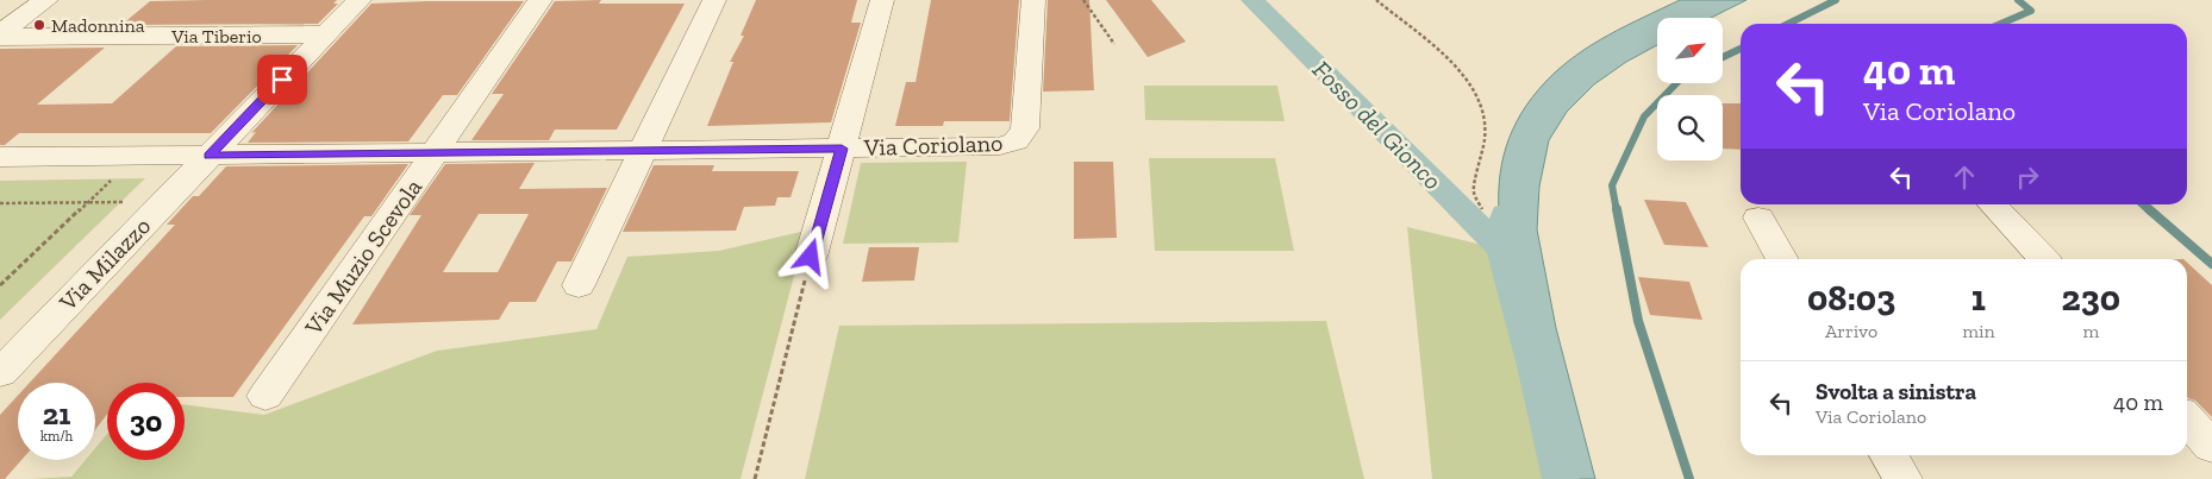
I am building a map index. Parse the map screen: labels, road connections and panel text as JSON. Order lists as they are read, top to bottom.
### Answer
{
  "streets": {
    "street": [
      "Via Tiberio",
      "Via Coriolano",
      "Via Muzio Scevola",
      "Via Milazzo"
    ]
  },
  "crossings": [
    ["Via Tiberio", "Via Milazzo"],
    ["Via Coriolano", "Via Muzio Scevola"],
    ["Via Coriolano", "Via Milazzo"]
  ],
  "water": ["Fosso del Gionco"],
  "places": ["Madonnina"],
  "north": "top right",
  "page": {
    "turn": ["40 m", "Via Coriolano"],
    "eta": [
      "08:03",
      "Arrivo",
      "1",
      "min",
      "230",
      "m"
    ],
    "list": [
      {
        "name": "Svolta a sinistra",
        "note": "Via Coriolano",
        "value": "40 m"
      }
    ],
    "speed": "21 km/h",
    "limit": "30"
  }
}
